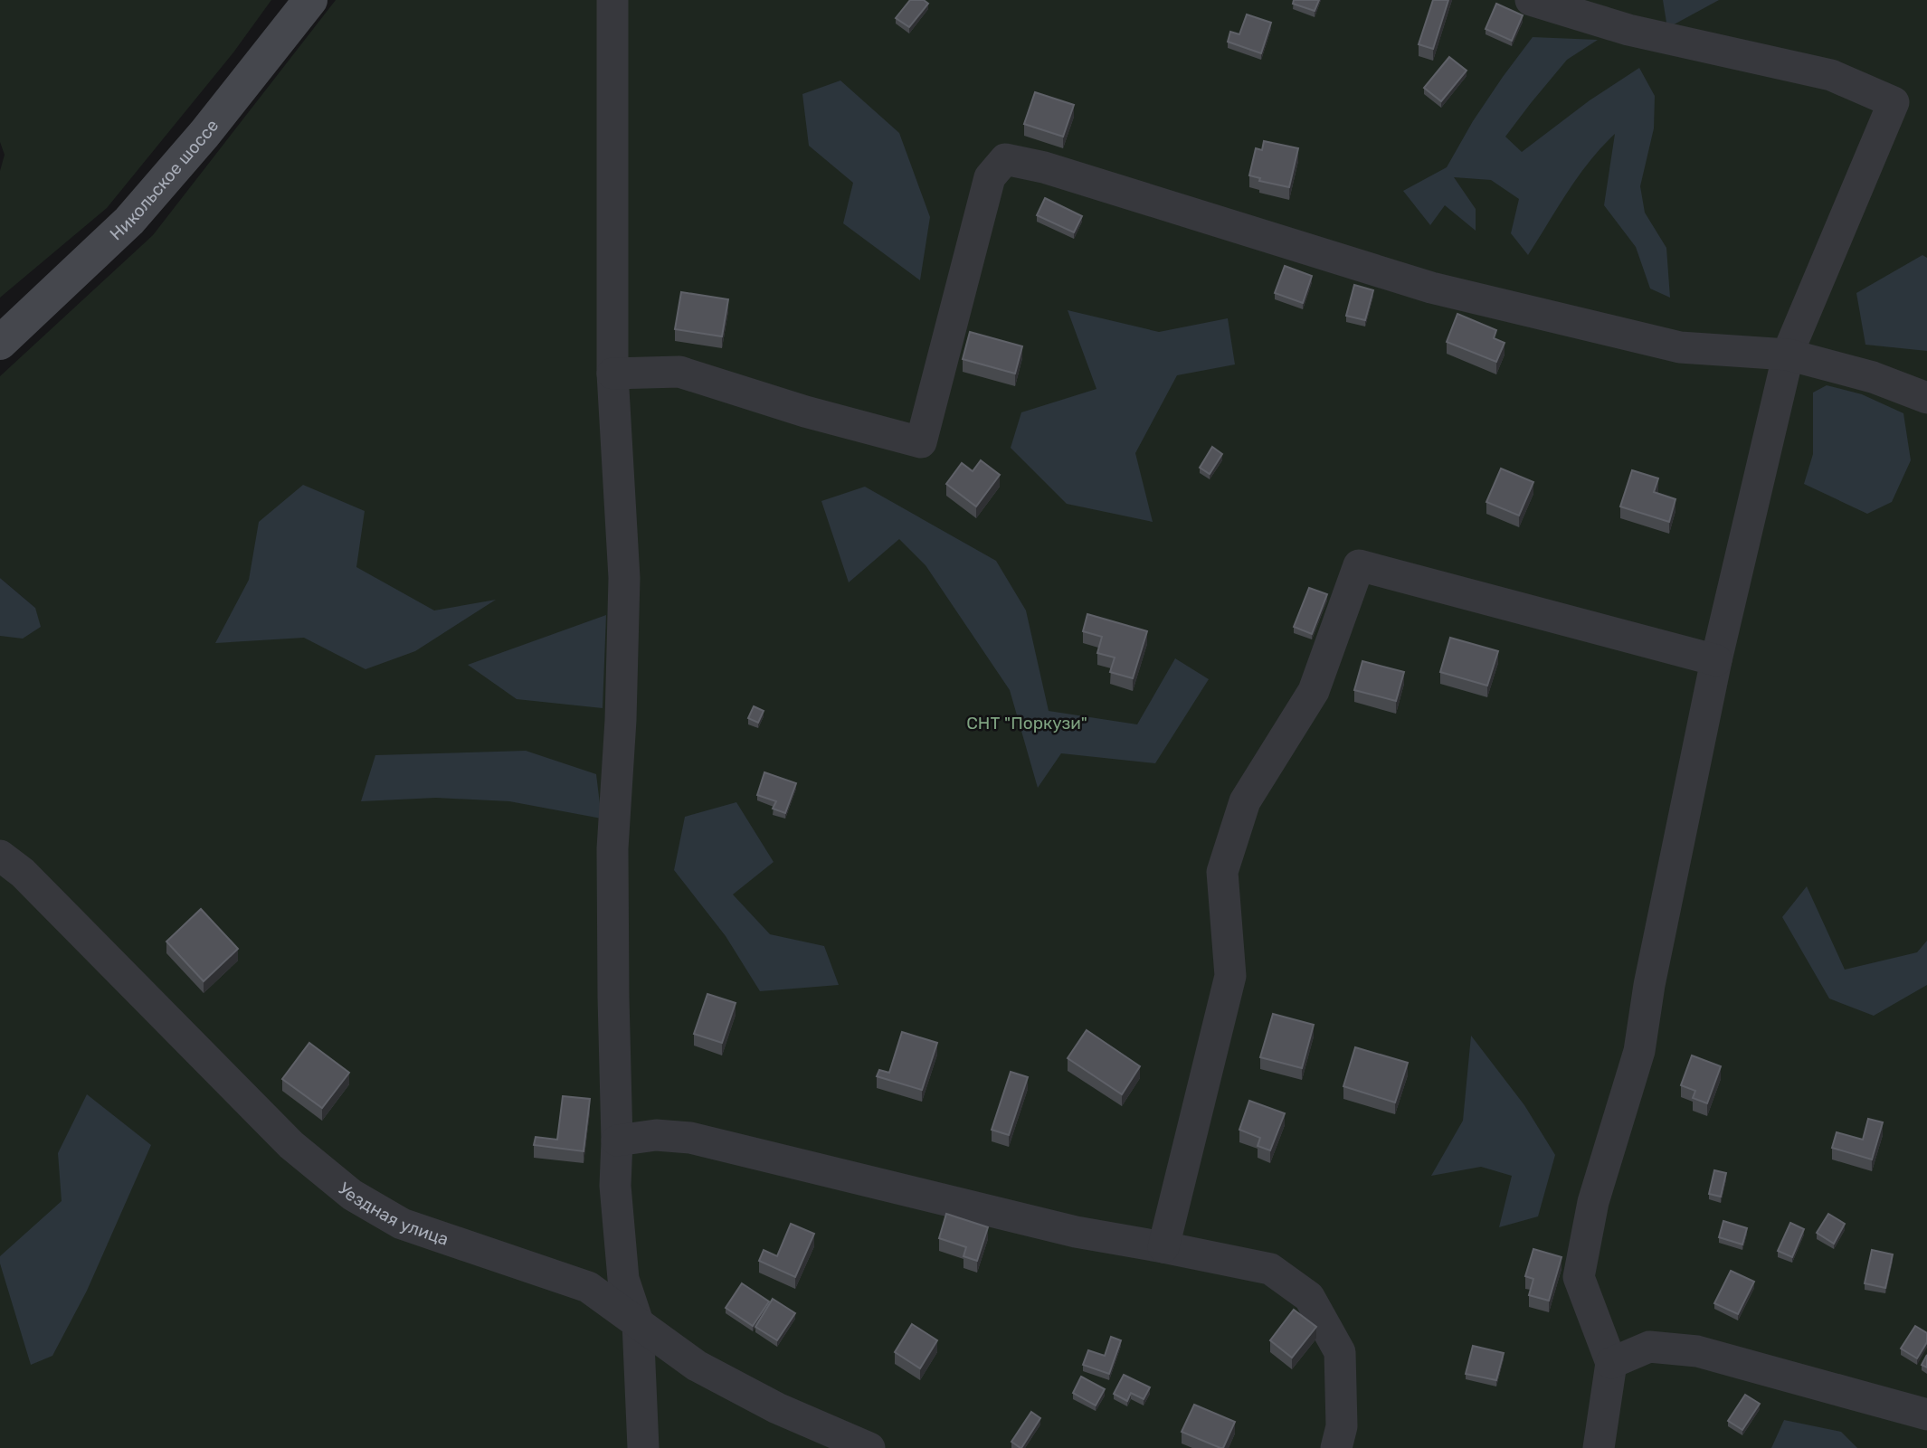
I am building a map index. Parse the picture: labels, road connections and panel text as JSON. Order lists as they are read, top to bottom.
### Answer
{
  "streets": {
    "main road": ["Никольское шоссе"],
    "street": ["Уездная улица"]
  },
  "parks": ["СНТ \"Поркузи\""]
}
